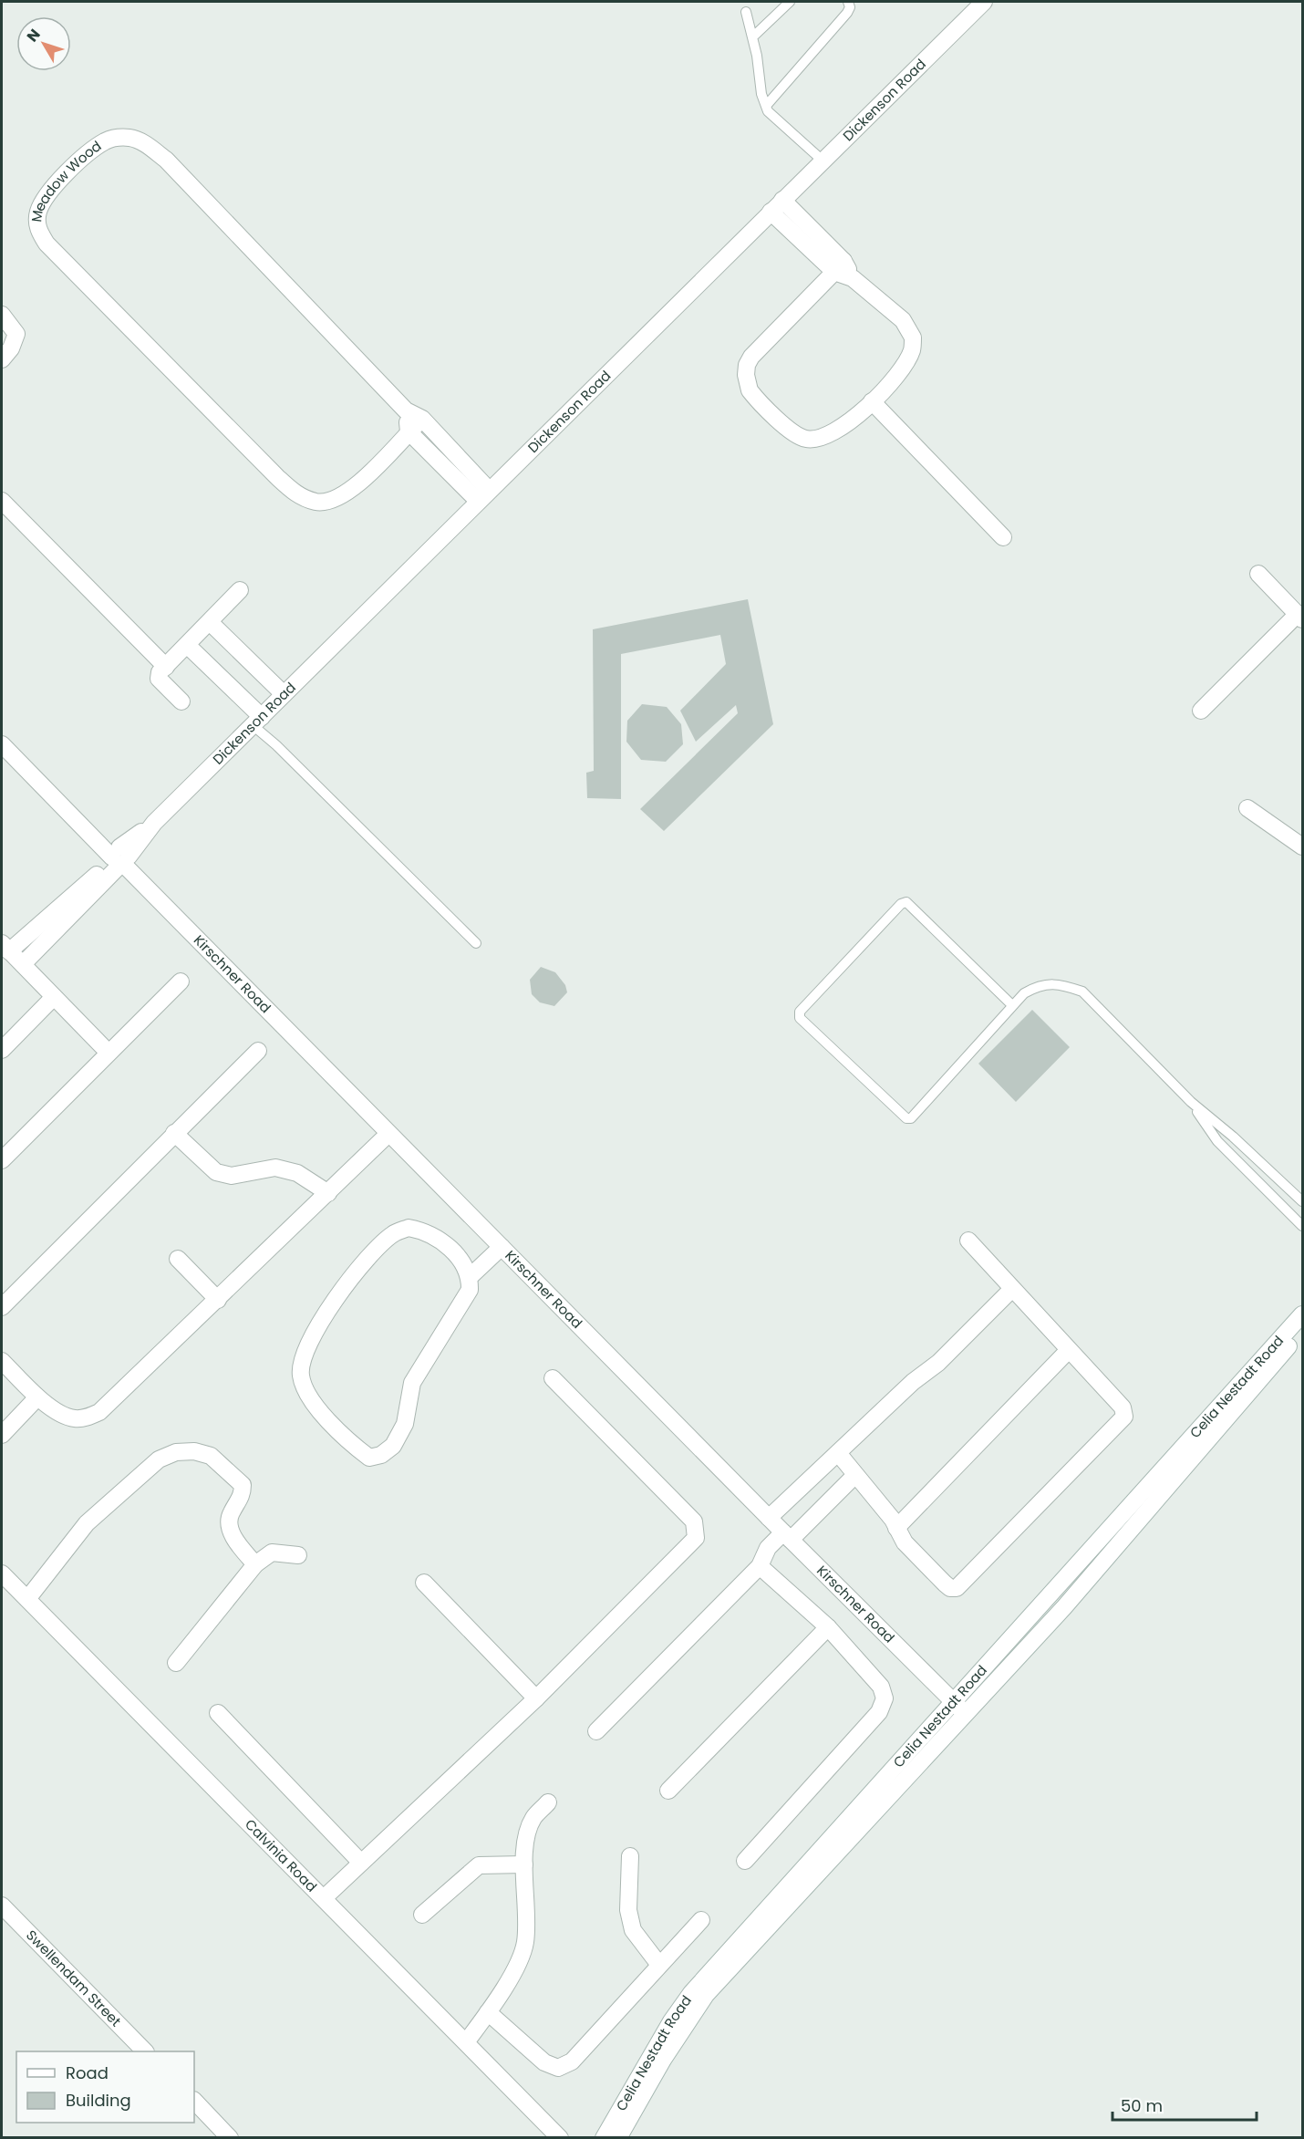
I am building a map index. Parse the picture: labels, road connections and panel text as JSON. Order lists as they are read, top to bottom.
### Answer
{
  "streets": {
    "street": [
      "Dickenson Road",
      "Meadow Wood",
      "Kirschner Road",
      "Celia Nestadt Road",
      "Calvinia Road",
      "Swellendam Street"
    ]
  },
  "crossings": [
    ["Dickenson Road", "Meadow Wood"],
    ["Dickenson Road", "Kirschner Road"],
    ["Kirschner Road", "Celia Nestadt Road"]
  ],
  "legend": ["Road", "Building"],
  "scale_bar": "50 m",
  "north": "top left"
}
